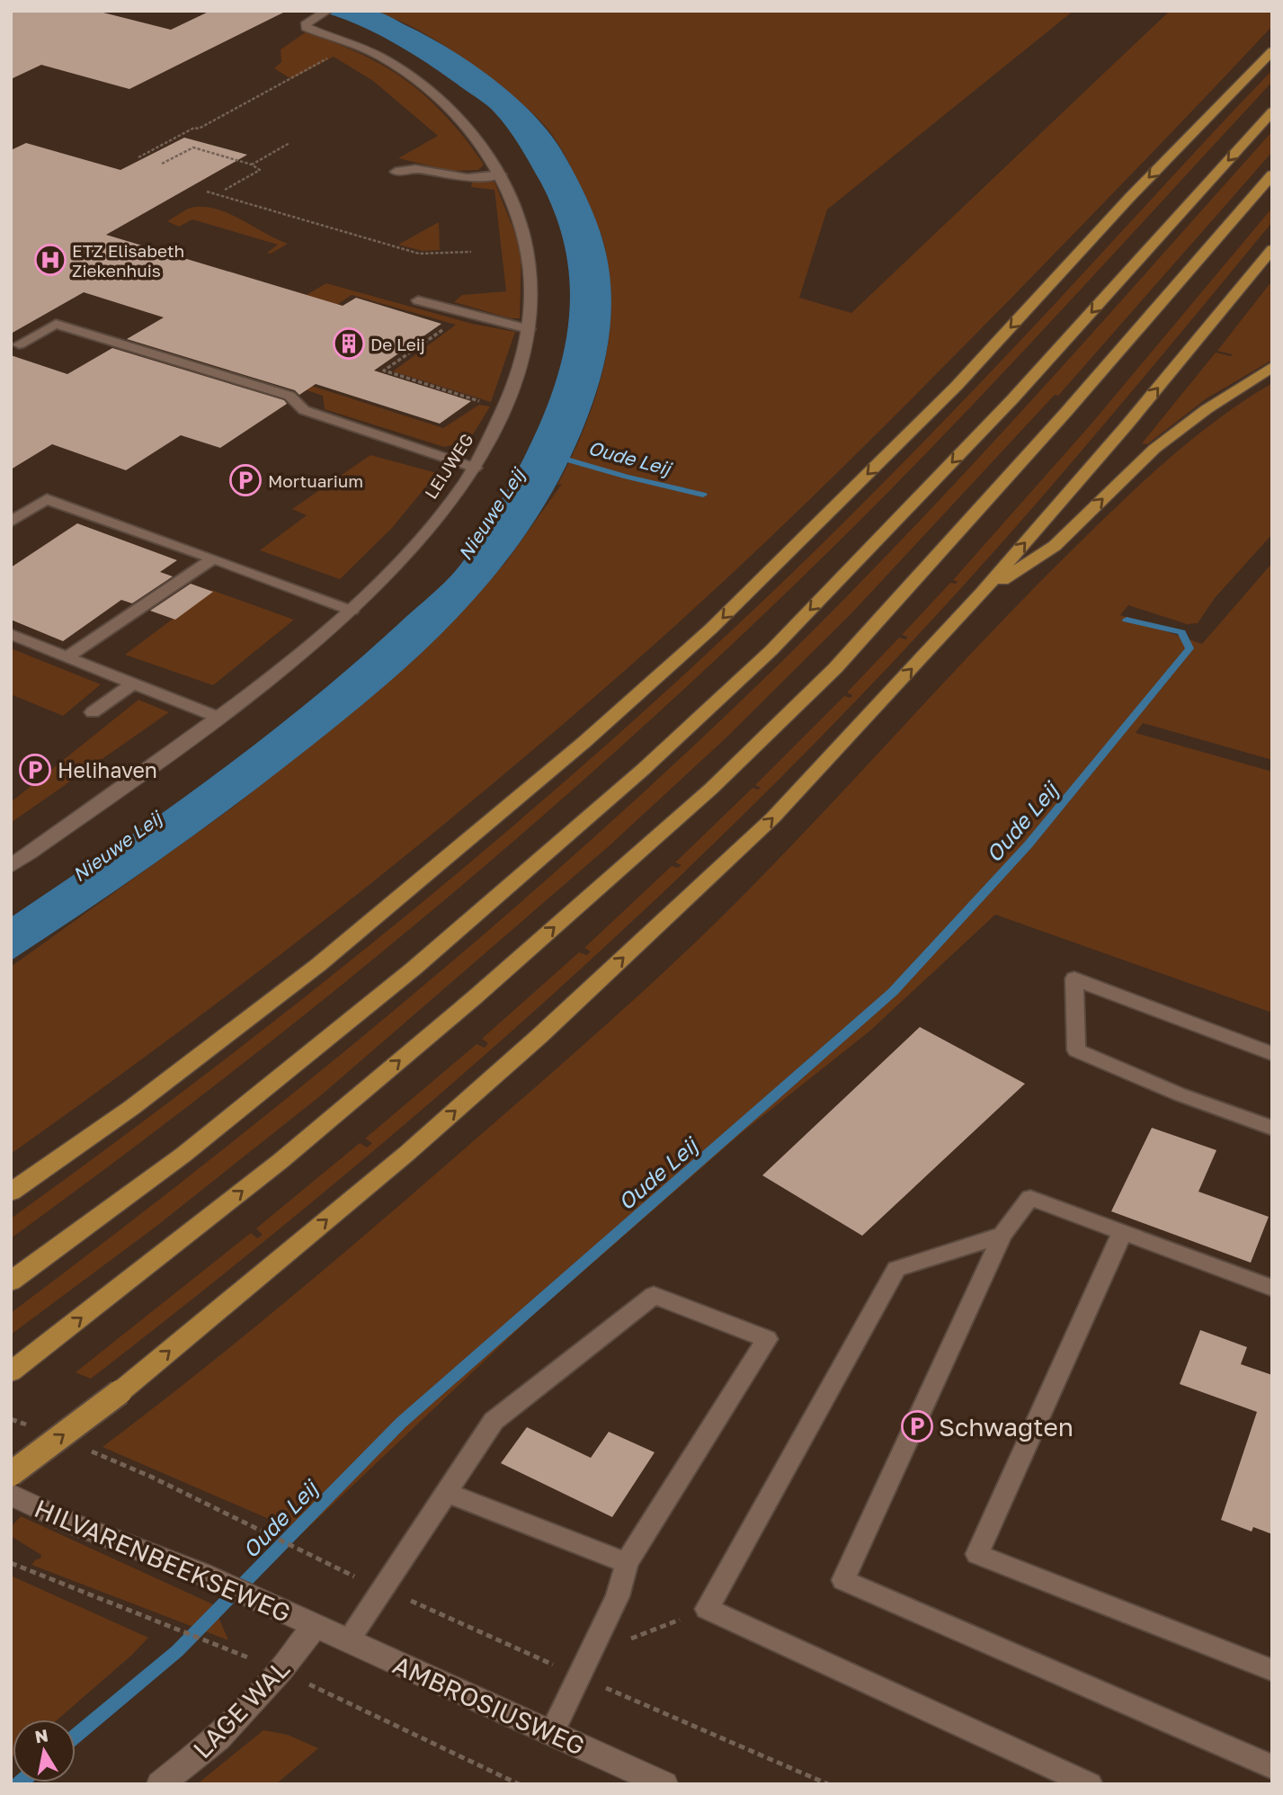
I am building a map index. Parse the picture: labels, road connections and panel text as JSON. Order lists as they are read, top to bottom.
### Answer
{
  "streets": {
    "street": [
      "LEIJWEG",
      "HILVARENBEEKSEWEG",
      "AMBROSIUSWEG",
      "LAGE WAL"
    ]
  },
  "crossings": [
    ["HILVARENBEEKSEWEG", "AMBROSIUSWEG"],
    ["HILVARENBEEKSEWEG", "LAGE WAL"],
    ["AMBROSIUSWEG", "LAGE WAL"]
  ],
  "water": ["Oude Leij", "Nieuwe Leij"],
  "places": {
    "hospital": ["ETZ Elisabeth Ziekenhuis"],
    "building": ["De Leij"],
    "parking": ["Mortuarium", "Helihaven", "Schwagten"]
  },
  "north": "top"
}
